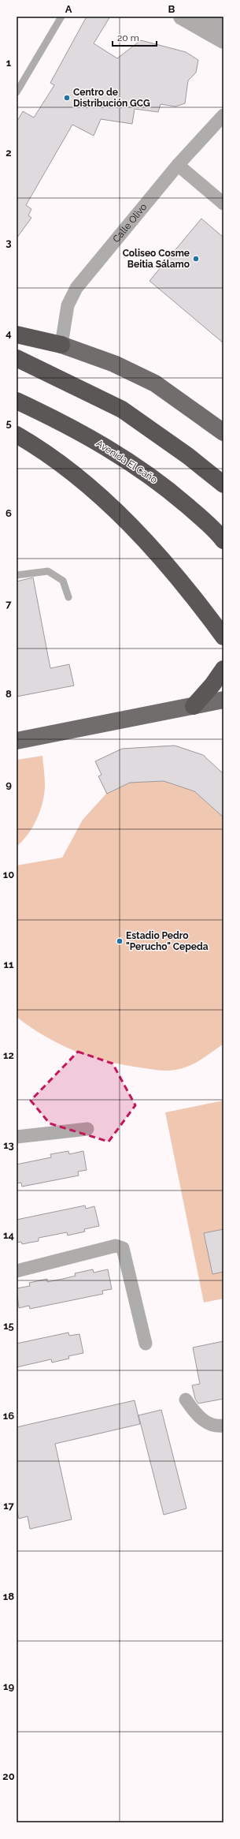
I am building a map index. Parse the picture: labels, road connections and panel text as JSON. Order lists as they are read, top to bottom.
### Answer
{
  "streets": {
    "highway": ["Avenida El Caño"],
    "street": ["Calle Olivo"]
  },
  "places": ["Centro de Distribución GCG", "Coliseo Cosme Beitia Sálamo", "Estadio Pedro \"Perucho\" Cepeda"],
  "scale_bar": "20 m",
  "grid": {
    "columns": ["A", "B"],
    "rows": [
      "1",
      "2",
      "3",
      "4",
      "5",
      "6",
      "7",
      "8",
      "9",
      "10",
      "11",
      "12",
      "13",
      "14",
      "15",
      "16",
      "17",
      "18",
      "19",
      "20"
    ]
  }
}
